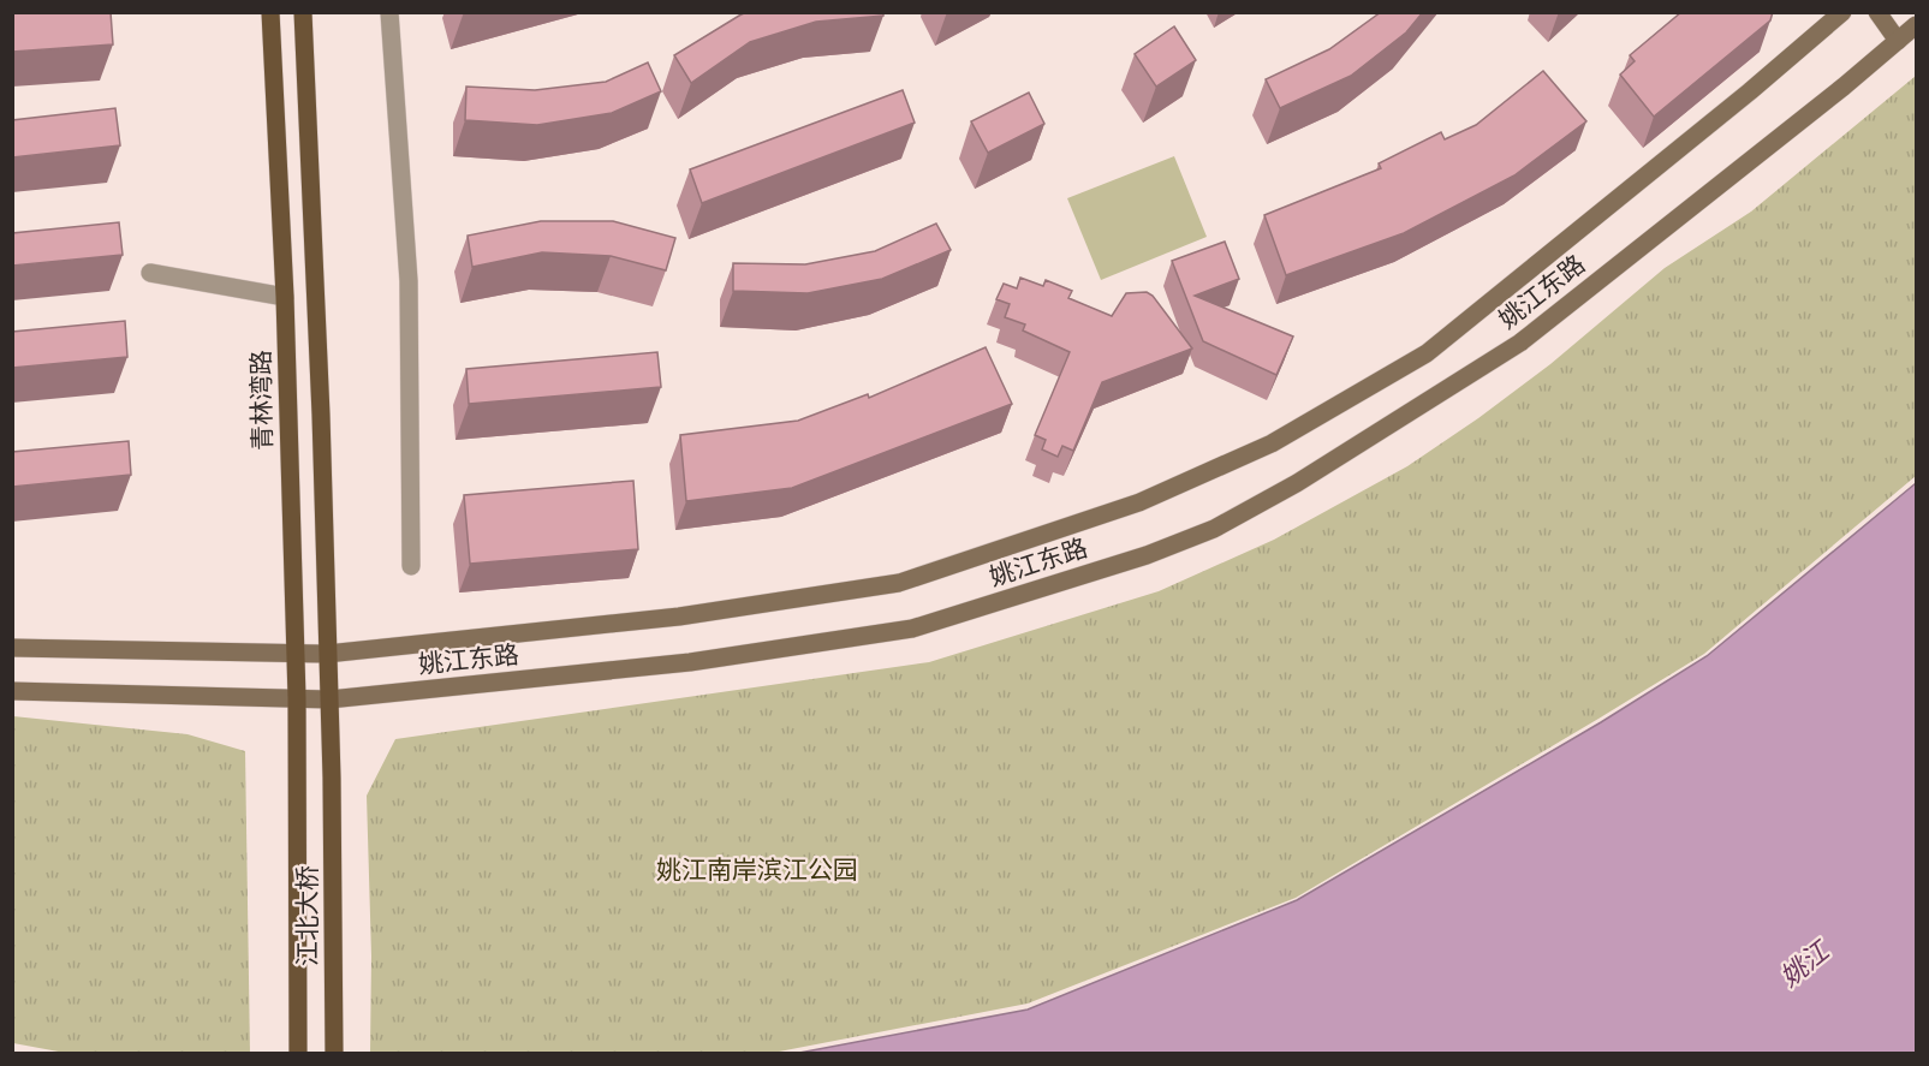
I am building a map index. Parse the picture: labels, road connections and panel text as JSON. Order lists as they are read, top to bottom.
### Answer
{
  "streets": {
    "main road": ["姚江东路", "青林湾路", "江北大桥"]
  },
  "crossings": [
    ["姚江东路", "青林湾路"],
    ["姚江东路", "江北大桥"],
    ["青林湾路", "江北大桥"]
  ],
  "water": ["姚江"],
  "parks": ["姚江南岸滨江公园"]
}
